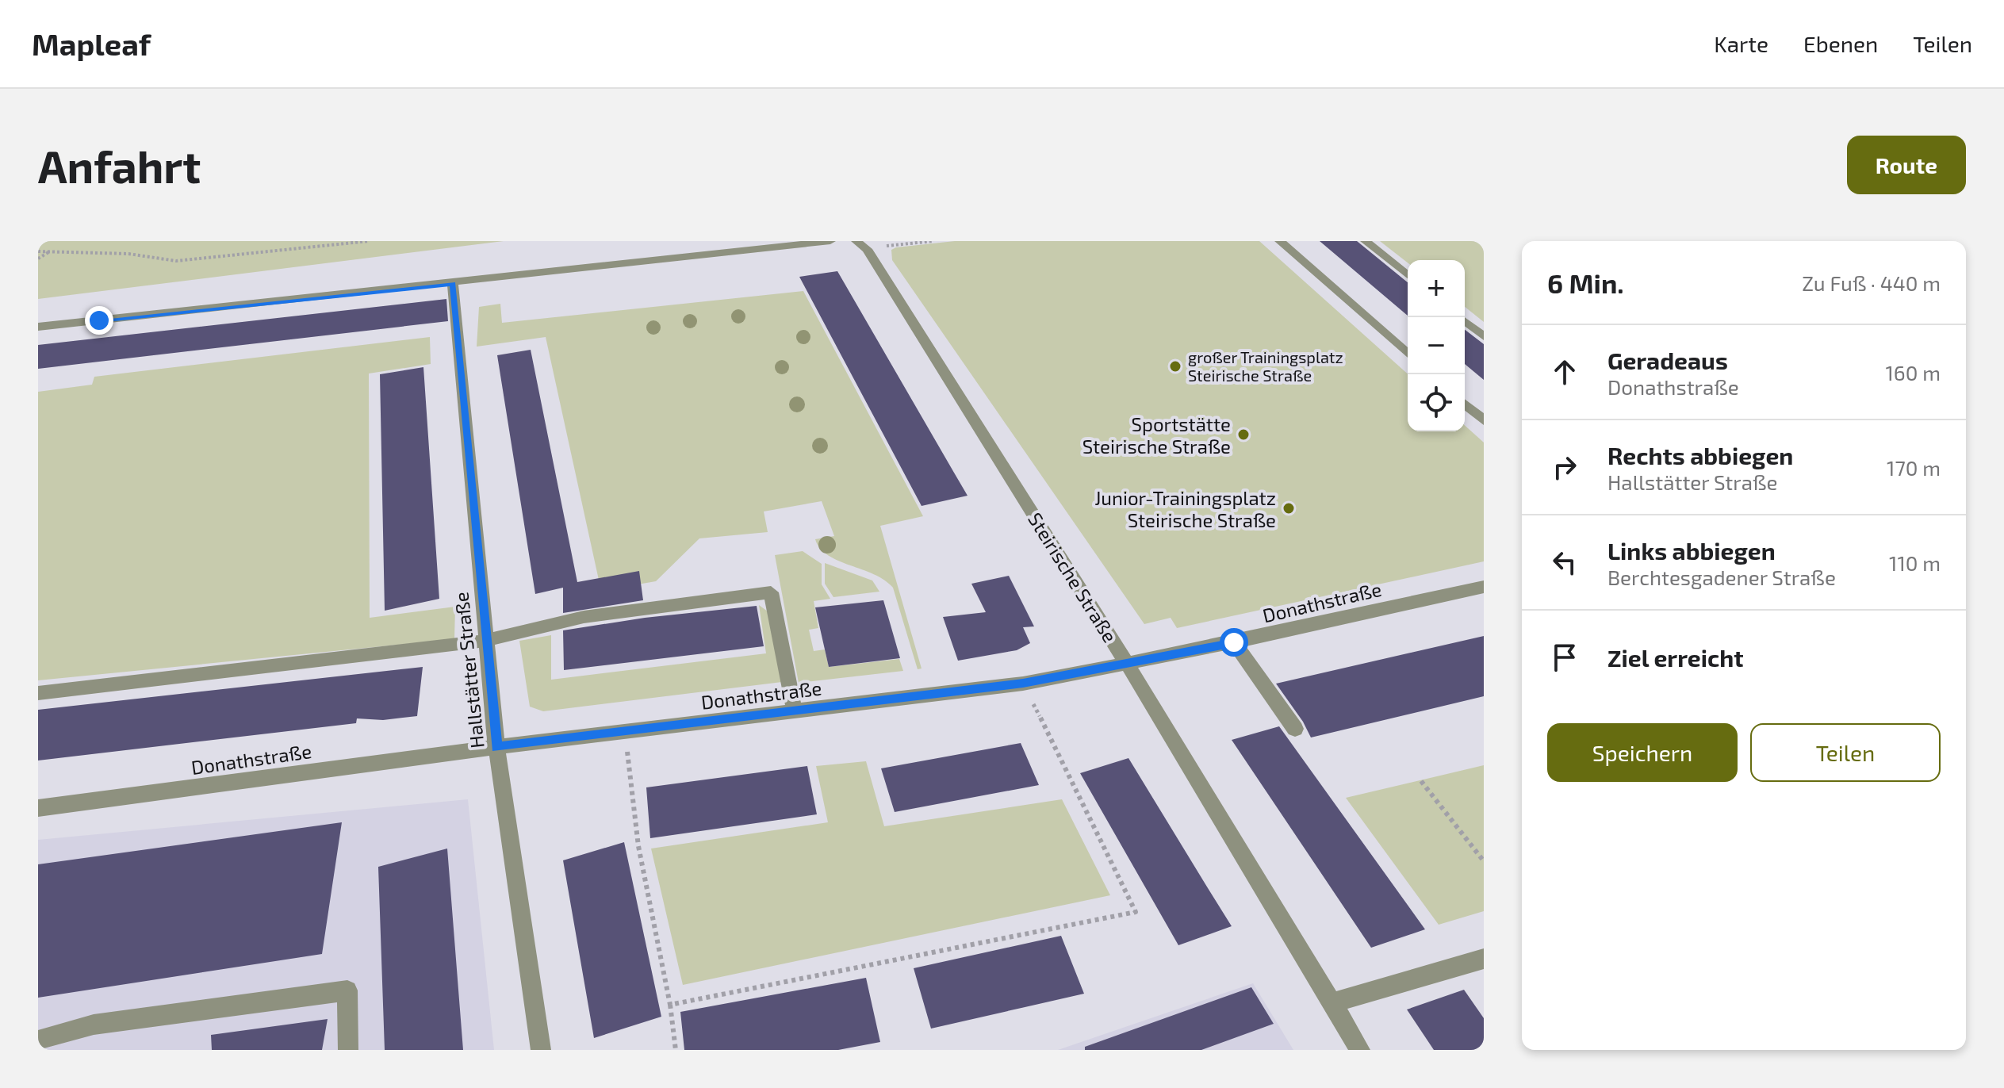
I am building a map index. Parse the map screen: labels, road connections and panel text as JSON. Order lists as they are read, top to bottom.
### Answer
{
  "streets": {
    "street": ["Steirische Straße", "Donathstraße", "Hallstätter Straße"]
  },
  "crossings": [
    ["Steirische Straße", "Donathstraße"],
    ["Donathstraße", "Hallstätter Straße"]
  ],
  "places": ["großer Trainingsplatz Steirische Straße", "Sportstätte Steirische Straße", "Junior-Trainingsplatz Steirische Straße"],
  "page": {
    "header": "Mapleaf",
    "nav": ["Karte", "Ebenen", "Teilen"],
    "buttons": [
      "Route",
      ["Speichern", "Teilen"]
    ],
    "title": "Anfahrt",
    "heading": ["6 Min.", "Zu Fuß · 440 m"],
    "map_buttons": ["+", "−"],
    "list": [
      ["Geradeaus", "Donathstraße", "160 m"],
      ["Rechts abbiegen", "Hallstätter Straße", "170 m"],
      ["Links abbiegen", "Berchtesgadener Straße", "110 m"],
      "Ziel erreicht"
    ]
  }
}
